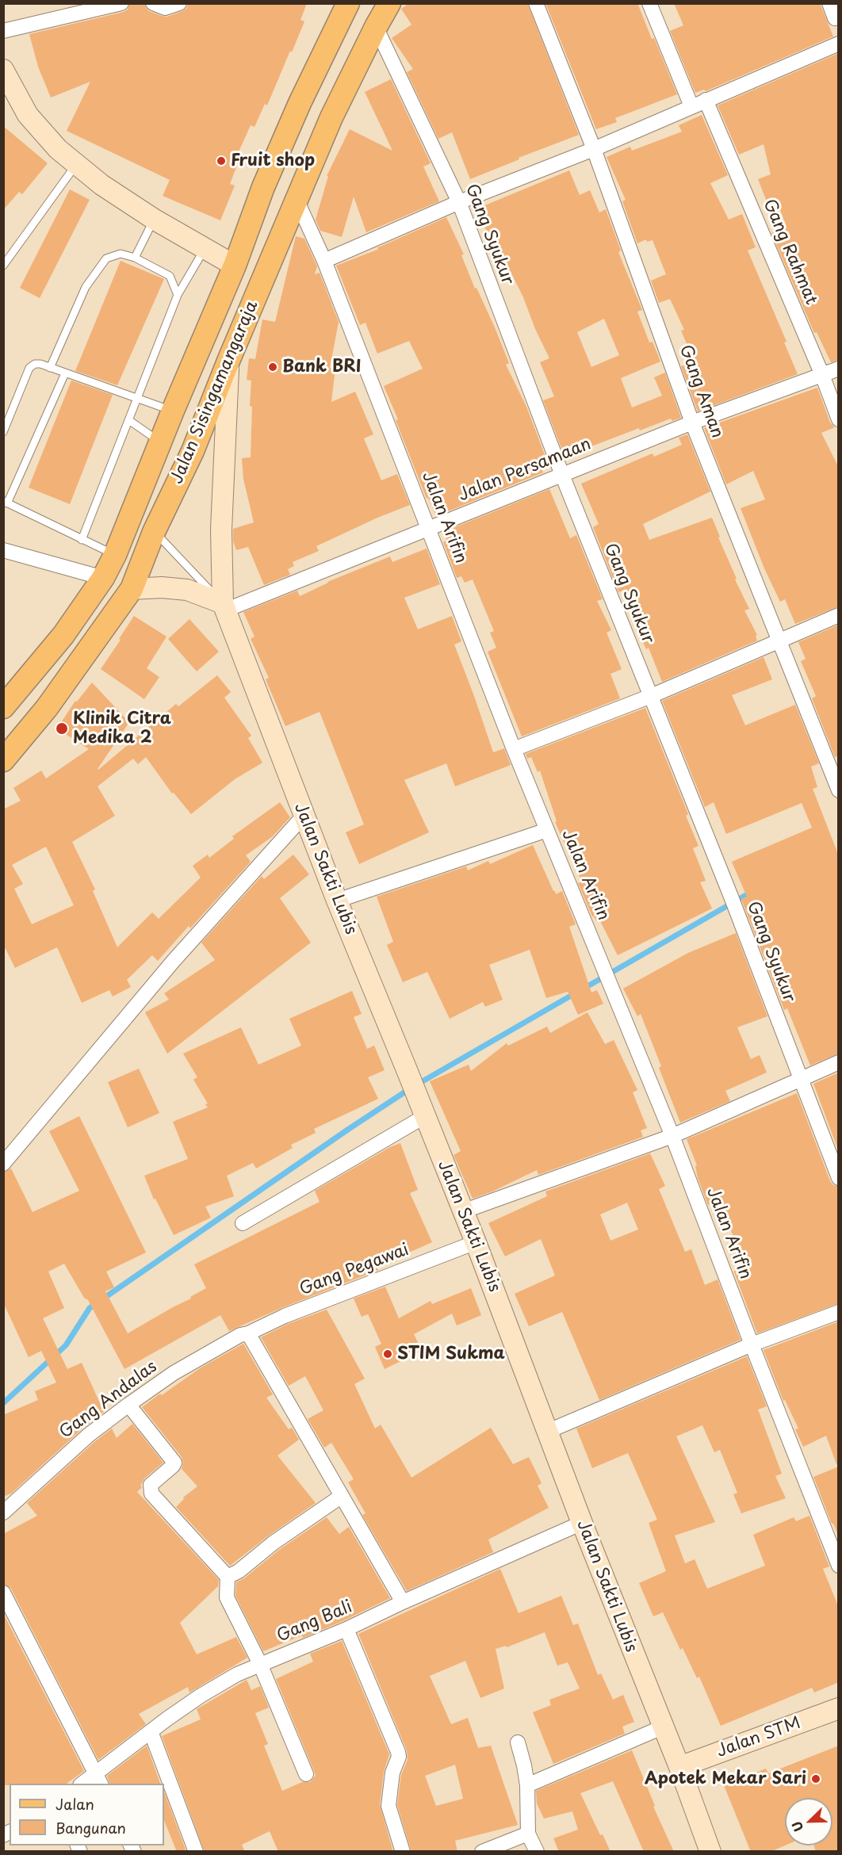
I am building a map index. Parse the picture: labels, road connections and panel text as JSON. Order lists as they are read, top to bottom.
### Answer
{
  "streets": {
    "main road": ["Jalan Sisingamangaraja"],
    "street": [
      "Gang Syukur",
      "Gang Rahmat",
      "Gang Aman",
      "Jalan Persamaan",
      "Jalan Arifin",
      "Jalan Sakti Lubis",
      "Gang Pegawai",
      "Gang Andalas",
      "Gang Bali",
      "Jalan STM"
    ]
  },
  "crossings": [
    ["Gang Syukur", "Jalan Sisingamangaraja"],
    ["Gang Syukur", "Jalan Persamaan"],
    ["Gang Rahmat", "Jalan Persamaan"],
    ["Gang Aman", "Jalan Persamaan"],
    ["Jalan Sisingamangaraja", "Jalan Arifin"],
    ["Jalan Sisingamangaraja", "Jalan Sakti Lubis"],
    ["Jalan Persamaan", "Jalan Arifin"],
    ["Jalan Persamaan", "Jalan Sakti Lubis"],
    ["Jalan Sakti Lubis", "Gang Pegawai"],
    ["Jalan Sakti Lubis", "Gang Bali"],
    ["Jalan Sakti Lubis", "Jalan STM"],
    ["Gang Pegawai", "Gang Andalas"]
  ],
  "places": [
    "Fruit shop",
    "Bank BRI",
    "Klinik Citra Medika 2",
    "STIM Sukma",
    "Apotek Mekar Sari"
  ],
  "legend": ["Jalan", "Bangunan"],
  "north": "bottom left"
}
